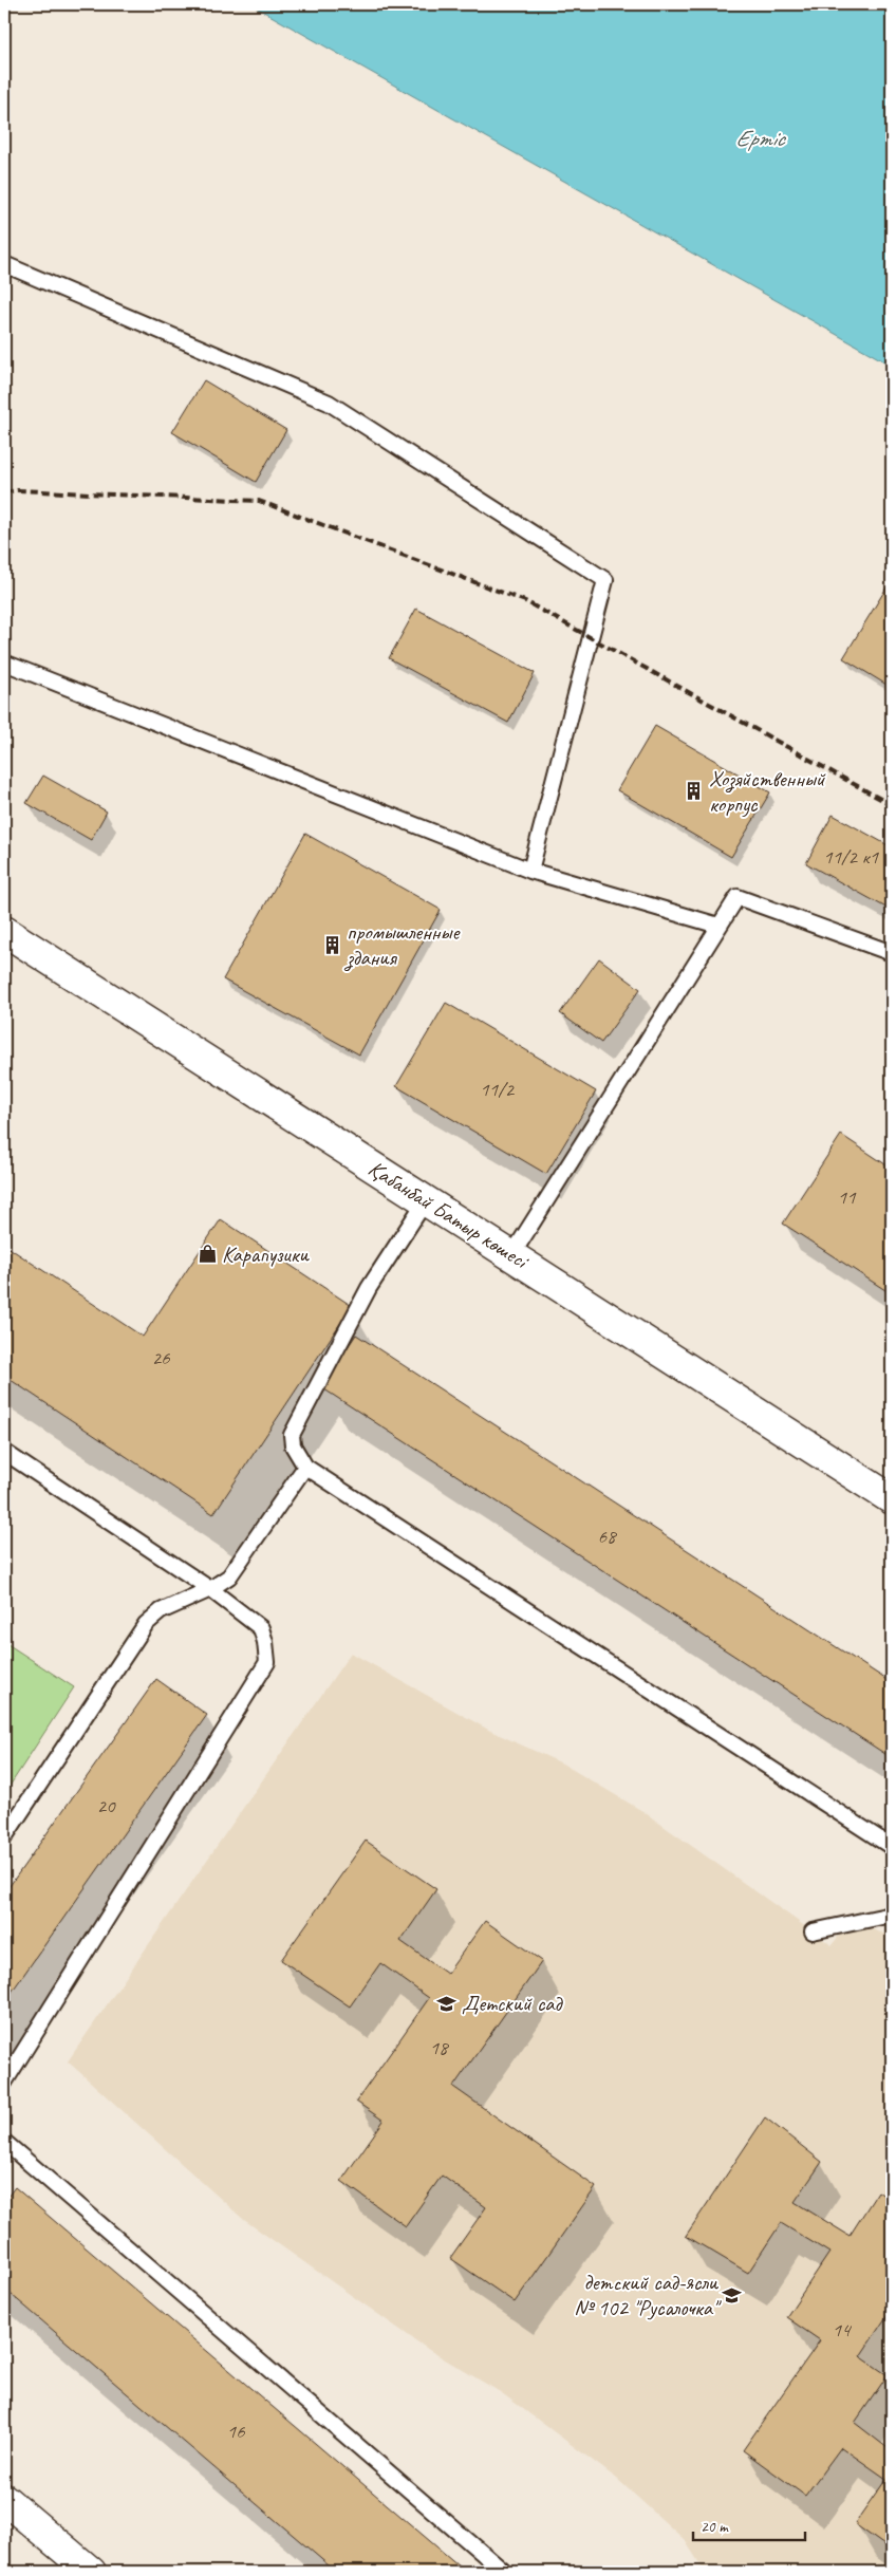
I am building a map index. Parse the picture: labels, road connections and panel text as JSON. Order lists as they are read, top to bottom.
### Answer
{
  "streets": {
    "main road": ["Қабанбай Батыр көшесі"]
  },
  "water": ["Ертіс"],
  "places": {
    "building": ["Хозяйственный корпус", "промышленные здания"],
    "shop": ["Карапузики"],
    "school or university": ["Детский сад", "детский сад-ясли № 102 \"Русалочка\""]
  },
  "house_numbers": [
    "11/2 к1",
    "11/2",
    "11",
    "26",
    "68",
    "20",
    "18",
    "14",
    "16"
  ],
  "scale_bar": "20 m"
}
